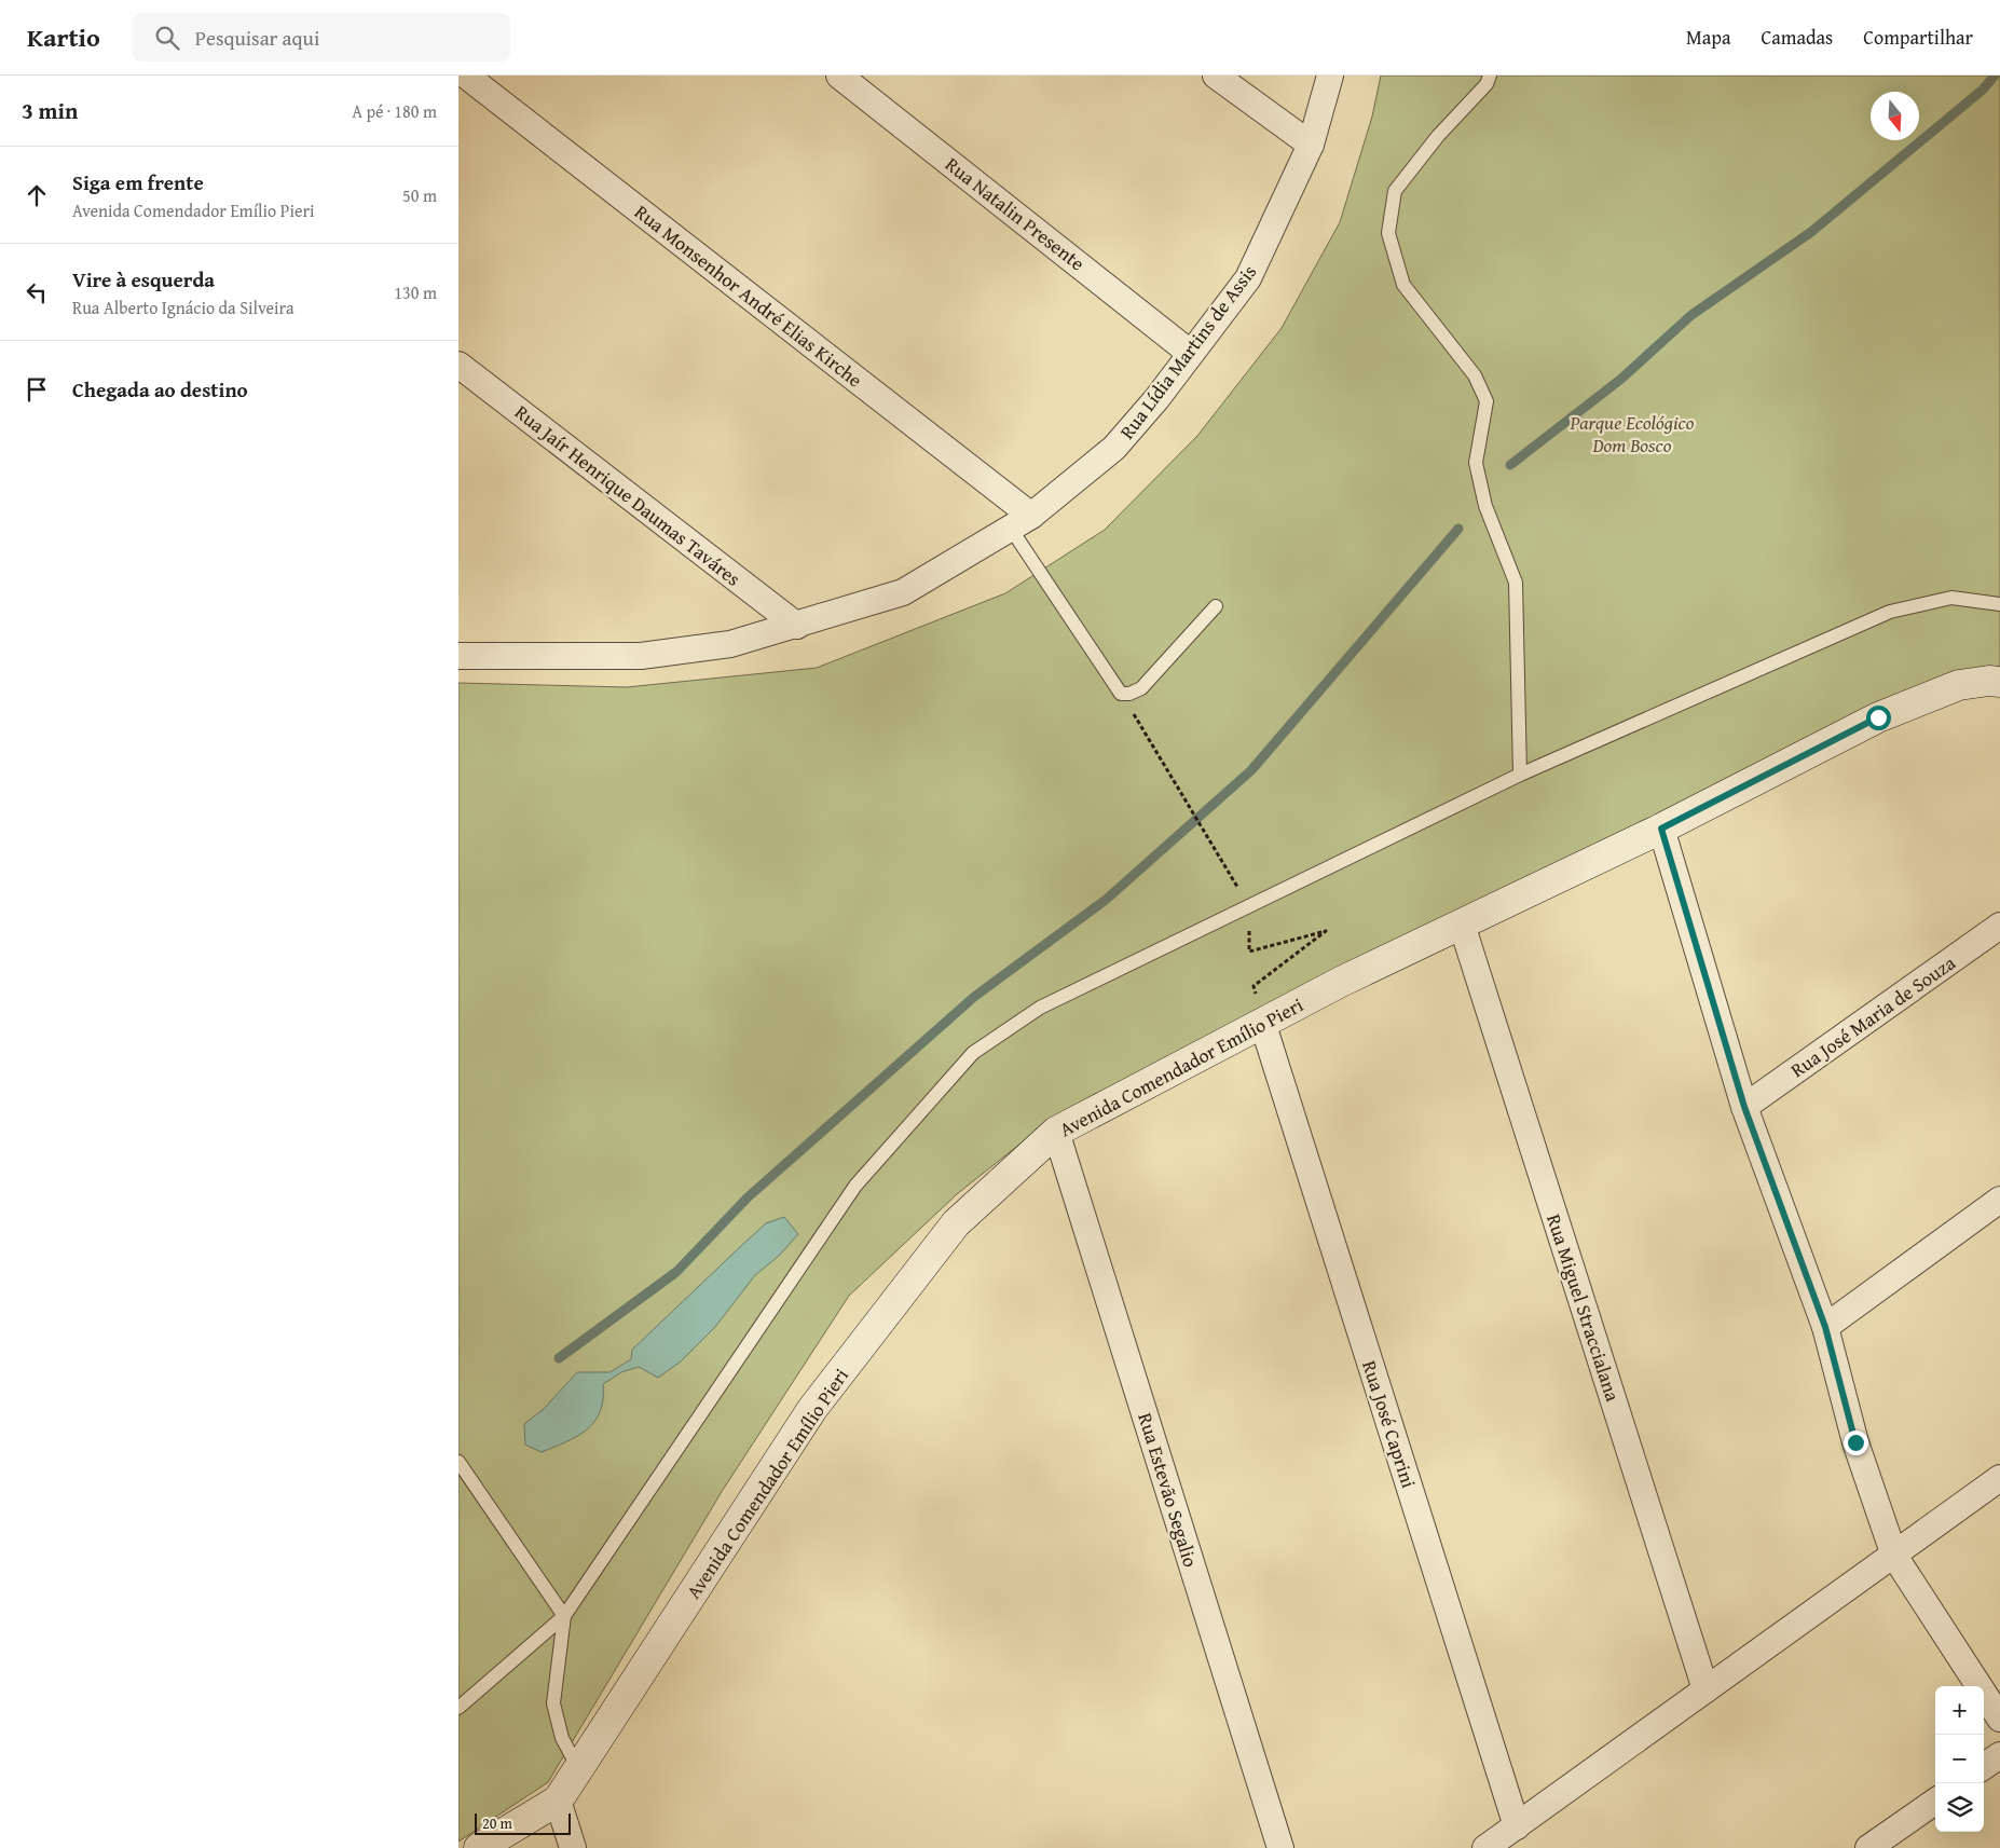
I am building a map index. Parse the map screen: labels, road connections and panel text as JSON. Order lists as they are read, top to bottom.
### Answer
{
  "streets": {
    "street": [
      "Rua Natalin Presente",
      "Rua Monsenhor André Elias Kirche",
      "Rua Lídia Martins de Assis",
      "Rua Jaír Henrique Daumas Taváres",
      "Rua José Maria de Souza",
      "Avenida Comendador Emílio Pieri",
      "Rua Miguel Straccialana",
      "Rua José Caprini",
      "Rua Estevão Segalio"
    ]
  },
  "crossings": [
    ["Rua Natalin Presente", "Rua Lídia Martins de Assis"],
    ["Rua Monsenhor André Elias Kirche", "Rua Lídia Martins de Assis"],
    ["Rua Lídia Martins de Assis", "Rua Jaír Henrique Daumas Taváres"],
    ["Avenida Comendador Emílio Pieri", "Rua Miguel Straccialana"],
    ["Avenida Comendador Emílio Pieri", "Rua José Caprini"],
    ["Avenida Comendador Emílio Pieri", "Rua Estevão Segalio"]
  ],
  "parks": ["Parque Ecológico Dom Bosco"],
  "scale_bar": "20 m",
  "north": "bottom",
  "page": {
    "header": "Kartio",
    "search": "Pesquisar aqui",
    "nav": ["Mapa", "Camadas", "Compartilhar"],
    "heading": ["3 min", "A pé · 180 m"],
    "list": [
      ["Siga em frente", "Avenida Comendador Emílio Pieri", "50 m"],
      ["Vire à esquerda", "Rua Alberto Ignácio da Silveira", "130 m"],
      "Chegada ao destino"
    ],
    "map_buttons": ["+", "−"],
    "scale": "20 m"
  }
}
